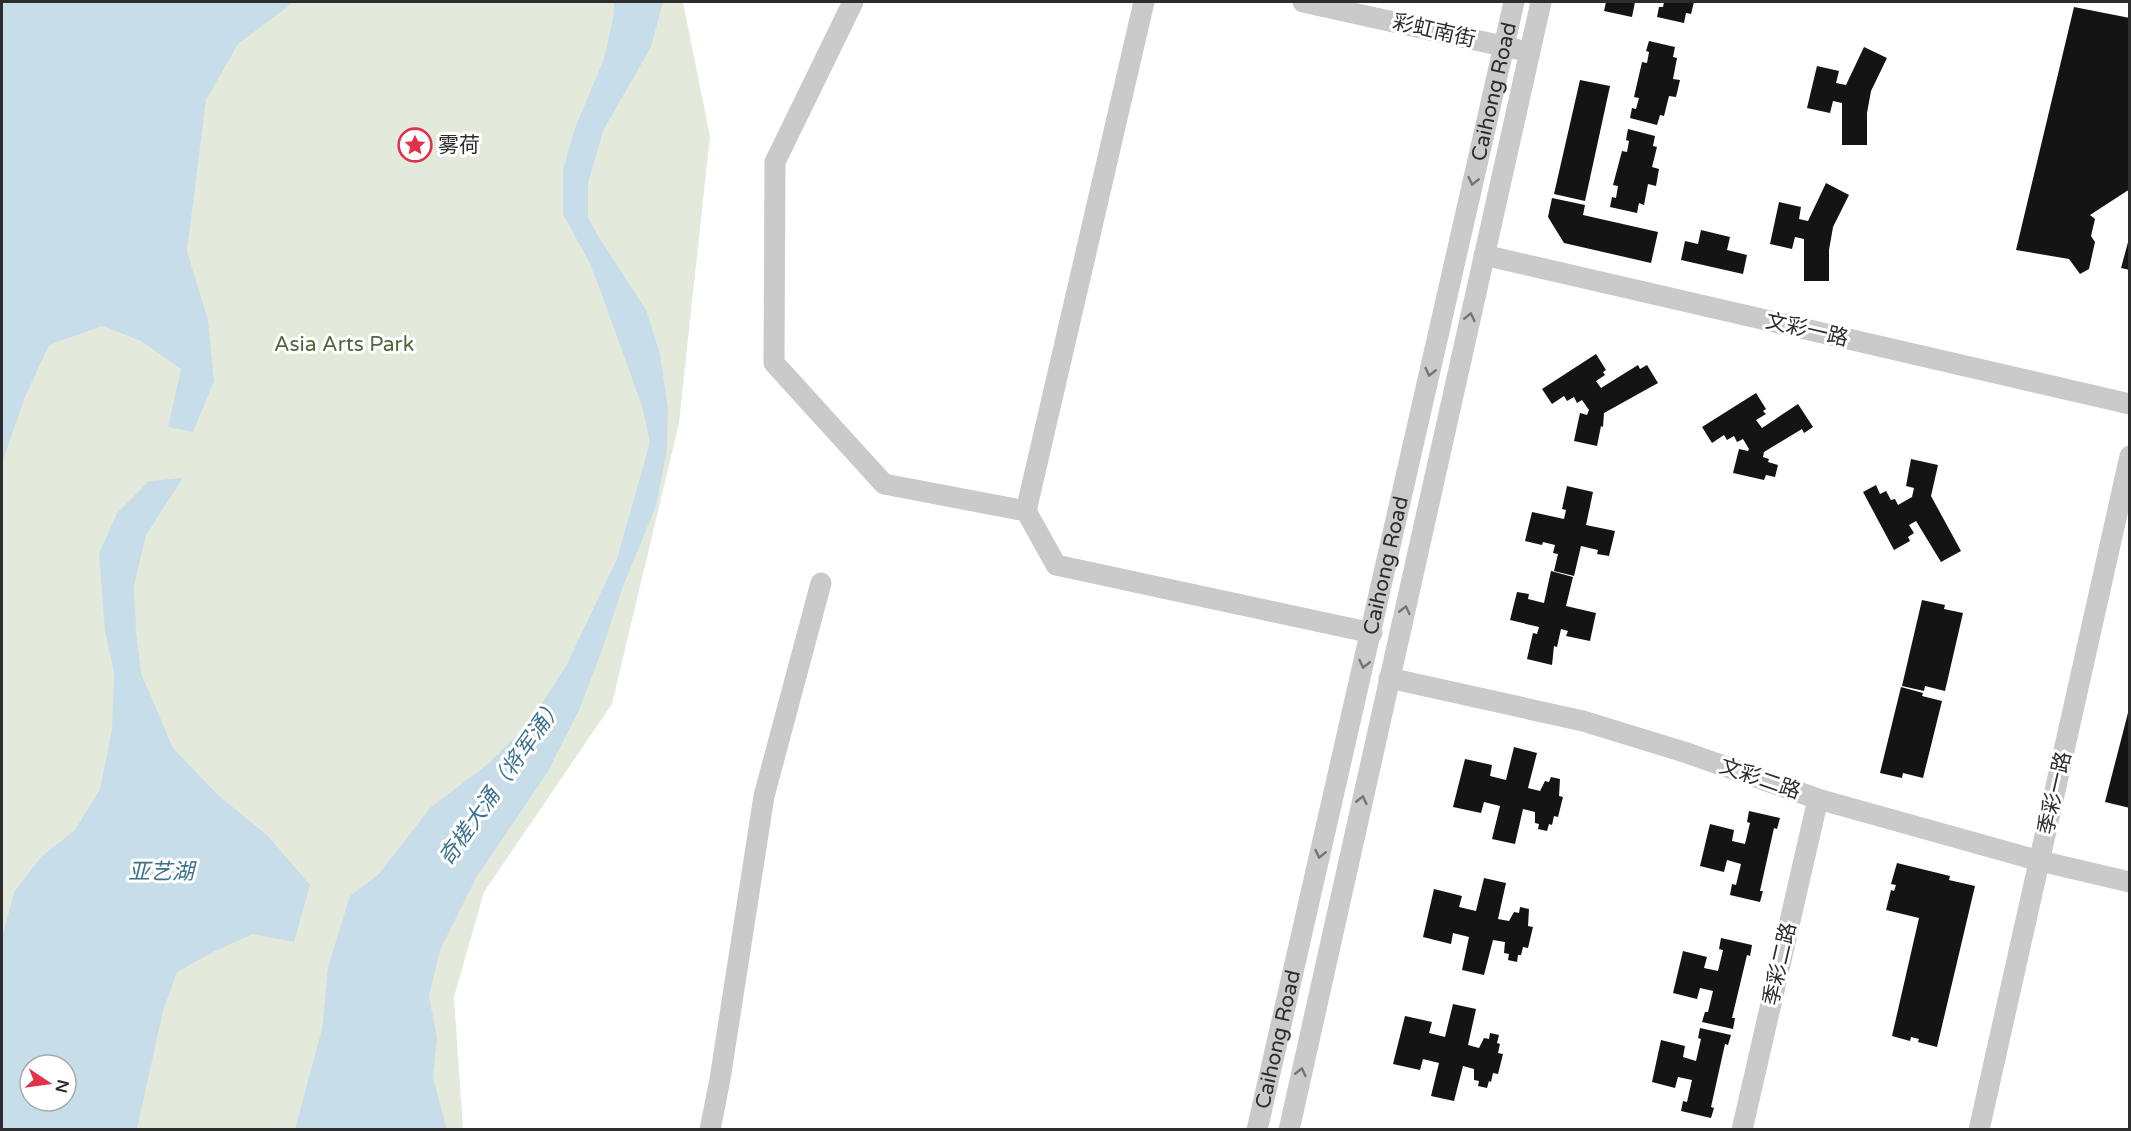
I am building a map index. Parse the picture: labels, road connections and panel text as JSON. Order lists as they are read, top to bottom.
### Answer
{
  "streets": {
    "street": [
      "彩虹南街",
      "Caihong Road",
      "文彩一路",
      "文彩二路",
      "季彩一路",
      "季彩二路"
    ]
  },
  "crossings": [
    ["彩虹南街", "Caihong Road"],
    ["Caihong Road", "文彩一路"],
    ["Caihong Road", "文彩二路"],
    ["文彩二路", "季彩一路"],
    ["文彩二路", "季彩二路"]
  ],
  "water": ["奇槎大涌（将军涌）", "亚艺湖"],
  "parks": ["Asia Arts Park"],
  "places": {
    "place": ["雾荷"]
  },
  "north": "right"
}
